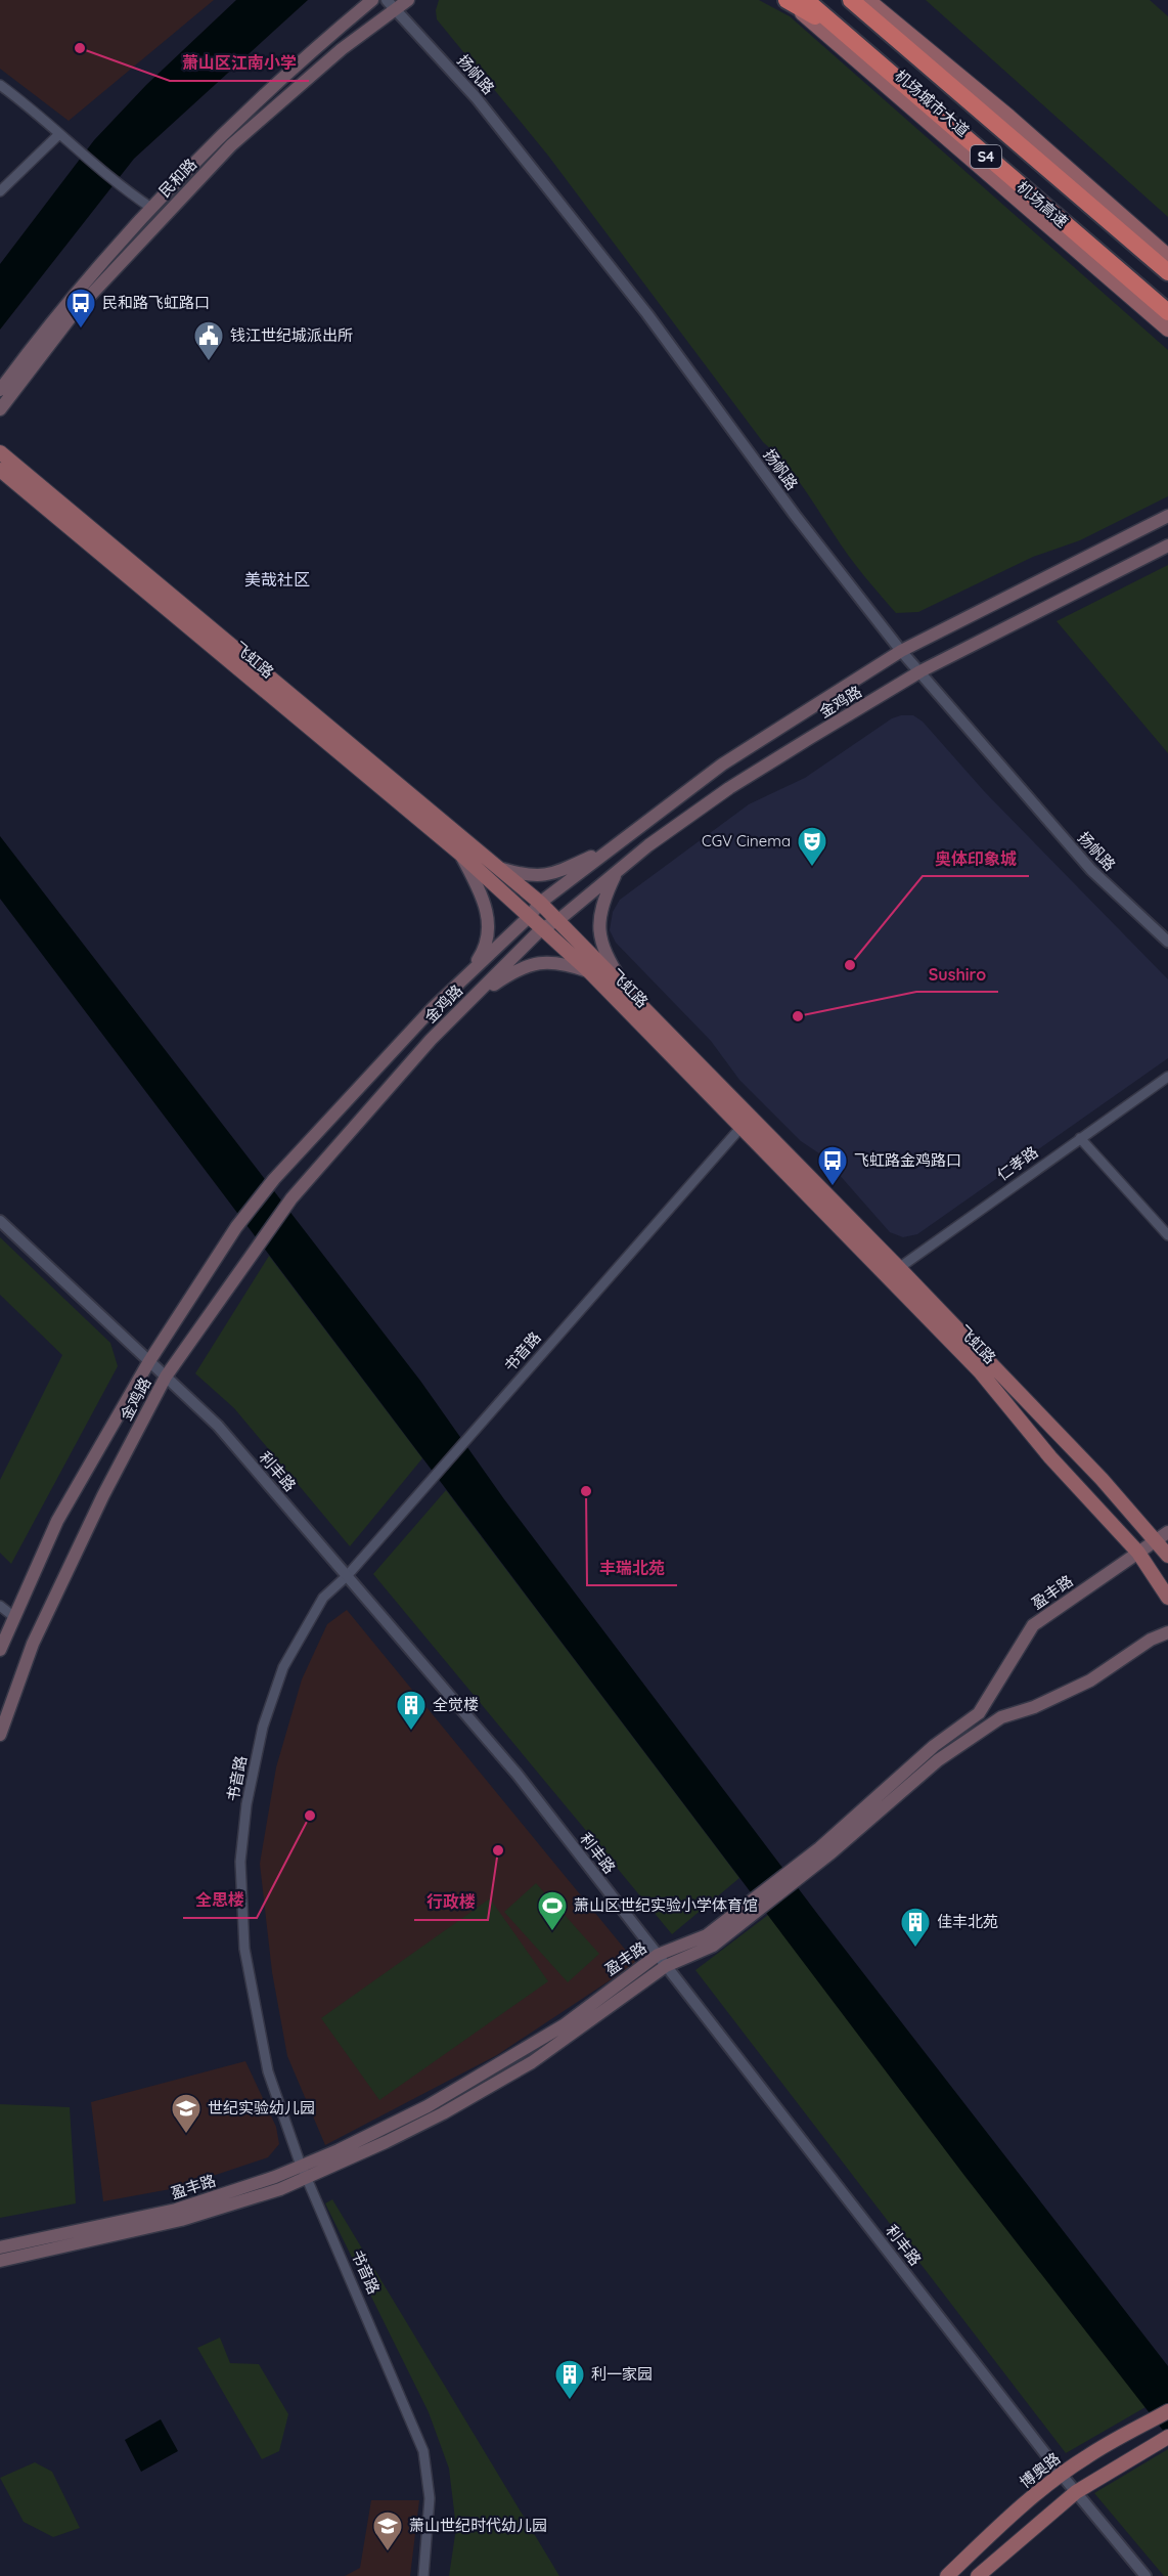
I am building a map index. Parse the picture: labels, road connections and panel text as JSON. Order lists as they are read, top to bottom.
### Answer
{
  "streets": {
    "highway": ["S4", "机场高速"],
    "main road": [
      "机场城市大道",
      "民和路",
      "飞虹路",
      "金鸡路",
      "盈丰路",
      "博奥路"
    ],
    "street": [
      "扬帆路",
      "仁孝路",
      "书音路",
      "利丰路"
    ]
  },
  "crossings": [
    ["扬帆路", "民和路"],
    ["扬帆路", "金鸡路"],
    ["飞虹路", "金鸡路"],
    ["飞虹路", "仁孝路"],
    ["飞虹路", "书音路"],
    ["飞虹路", "盈丰路"],
    ["金鸡路", "利丰路"],
    ["书音路", "利丰路"],
    ["书音路", "盈丰路"],
    ["利丰路", "盈丰路"],
    ["利丰路", "博奥路"]
  ],
  "districts": ["美哉社区"],
  "places": {
    "other": [
      "萧山区江南小学",
      "奥体印象城",
      "Sushiro",
      "丰瑞北苑",
      "全思楼",
      "行政楼"
    ],
    "bus stop": ["民和路飞虹路口", "飞虹路金鸡路口"],
    "public building": ["钱江世纪城派出所"],
    "theatre": ["CGV Cinema"],
    "building": ["全觉楼", "佳丰北苑", "利一家园"],
    "sports": ["萧山区世纪实验小学体育馆"],
    "school or university": ["世纪实验幼儿园", "萧山世纪时代幼儿园"]
  }
}
